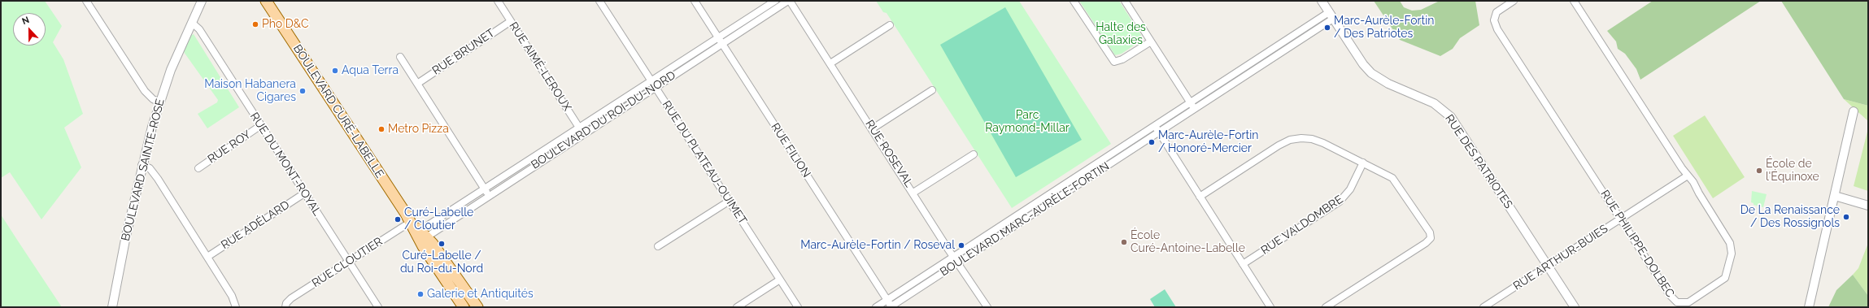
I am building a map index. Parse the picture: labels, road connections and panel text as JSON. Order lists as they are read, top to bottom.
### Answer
{
  "streets": {
    "main road": ["BOULEVARD CURÉ-LABELLE"],
    "street": [
      "RUE BRUNET",
      "RUE AIMÉ-LEROUX",
      "BOULEVARD DU ROI-DU-NORD",
      "RUE ROY",
      "RUE FILION",
      "RUE ROSEVAL",
      "RUE DES PATRIOTES",
      "RUE DU PLATEAU-OUIMET",
      "RUE DU MONT-ROYAL",
      "BOULEVARD SAINTE-ROSE",
      "BOULEVARD MARC-AURÈLE-FORTIN",
      "RUE ADÉLARD",
      "RUE VALDOMBRE",
      "RUE PHILIPPE-DOLBEC",
      "RUE ARTHUR-BUIES",
      "RUE CLOUTIER"
    ]
  },
  "crossings": [
    ["RUE BRUNET", "RUE AIMÉ-LEROUX"],
    ["RUE AIMÉ-LEROUX", "BOULEVARD DU ROI-DU-NORD"],
    ["BOULEVARD CURÉ-LABELLE", "BOULEVARD DU ROI-DU-NORD"],
    ["BOULEVARD CURÉ-LABELLE", "RUE CLOUTIER"],
    ["BOULEVARD DU ROI-DU-NORD", "RUE FILION"],
    ["BOULEVARD DU ROI-DU-NORD", "RUE ROSEVAL"],
    ["BOULEVARD DU ROI-DU-NORD", "RUE DU PLATEAU-OUIMET"],
    ["RUE ROY", "RUE DU MONT-ROYAL"],
    ["RUE FILION", "BOULEVARD MARC-AURÈLE-FORTIN"],
    ["RUE ROSEVAL", "BOULEVARD MARC-AURÈLE-FORTIN"],
    ["RUE DES PATRIOTES", "BOULEVARD MARC-AURÈLE-FORTIN"],
    ["RUE DES PATRIOTES", "RUE ARTHUR-BUIES"],
    ["RUE DU MONT-ROYAL", "BOULEVARD SAINTE-ROSE"],
    ["RUE DU MONT-ROYAL", "RUE ADÉLARD"],
    ["RUE DU MONT-ROYAL", "RUE CLOUTIER"],
    ["RUE PHILIPPE-DOLBEC", "RUE ARTHUR-BUIES"]
  ],
  "parks": ["Halte des Galaxies", "Parc Raymond-Millar"],
  "places": [
    "Pho D&C",
    "Marc-Aurèle-Fortin / Des Patriotes",
    "Aqua Terra",
    "Maison Habanera Cigares",
    "Metro Pizza",
    "Marc-Aurèle-Fortin / Honoré-Mercier",
    "École de l'Équinoxe",
    "De La Renaissance / Des Rossignols",
    "Curé-Labelle / Cloutier",
    "École Curé-Antoine-Labelle",
    "Curé-Labelle / du Roi-du-Nord",
    "Marc-Aurèle-Fortin / Roseval",
    "Galerie et Antiquités"
  ],
  "north": "top"
}
